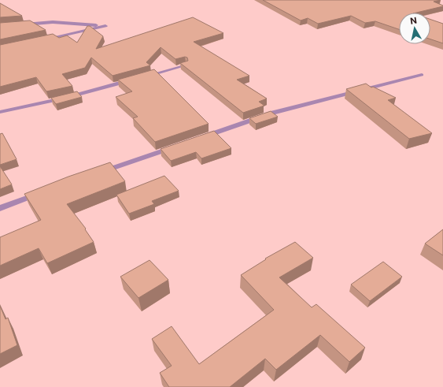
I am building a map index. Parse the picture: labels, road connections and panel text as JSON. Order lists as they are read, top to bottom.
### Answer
{
  "north": "top"
}
